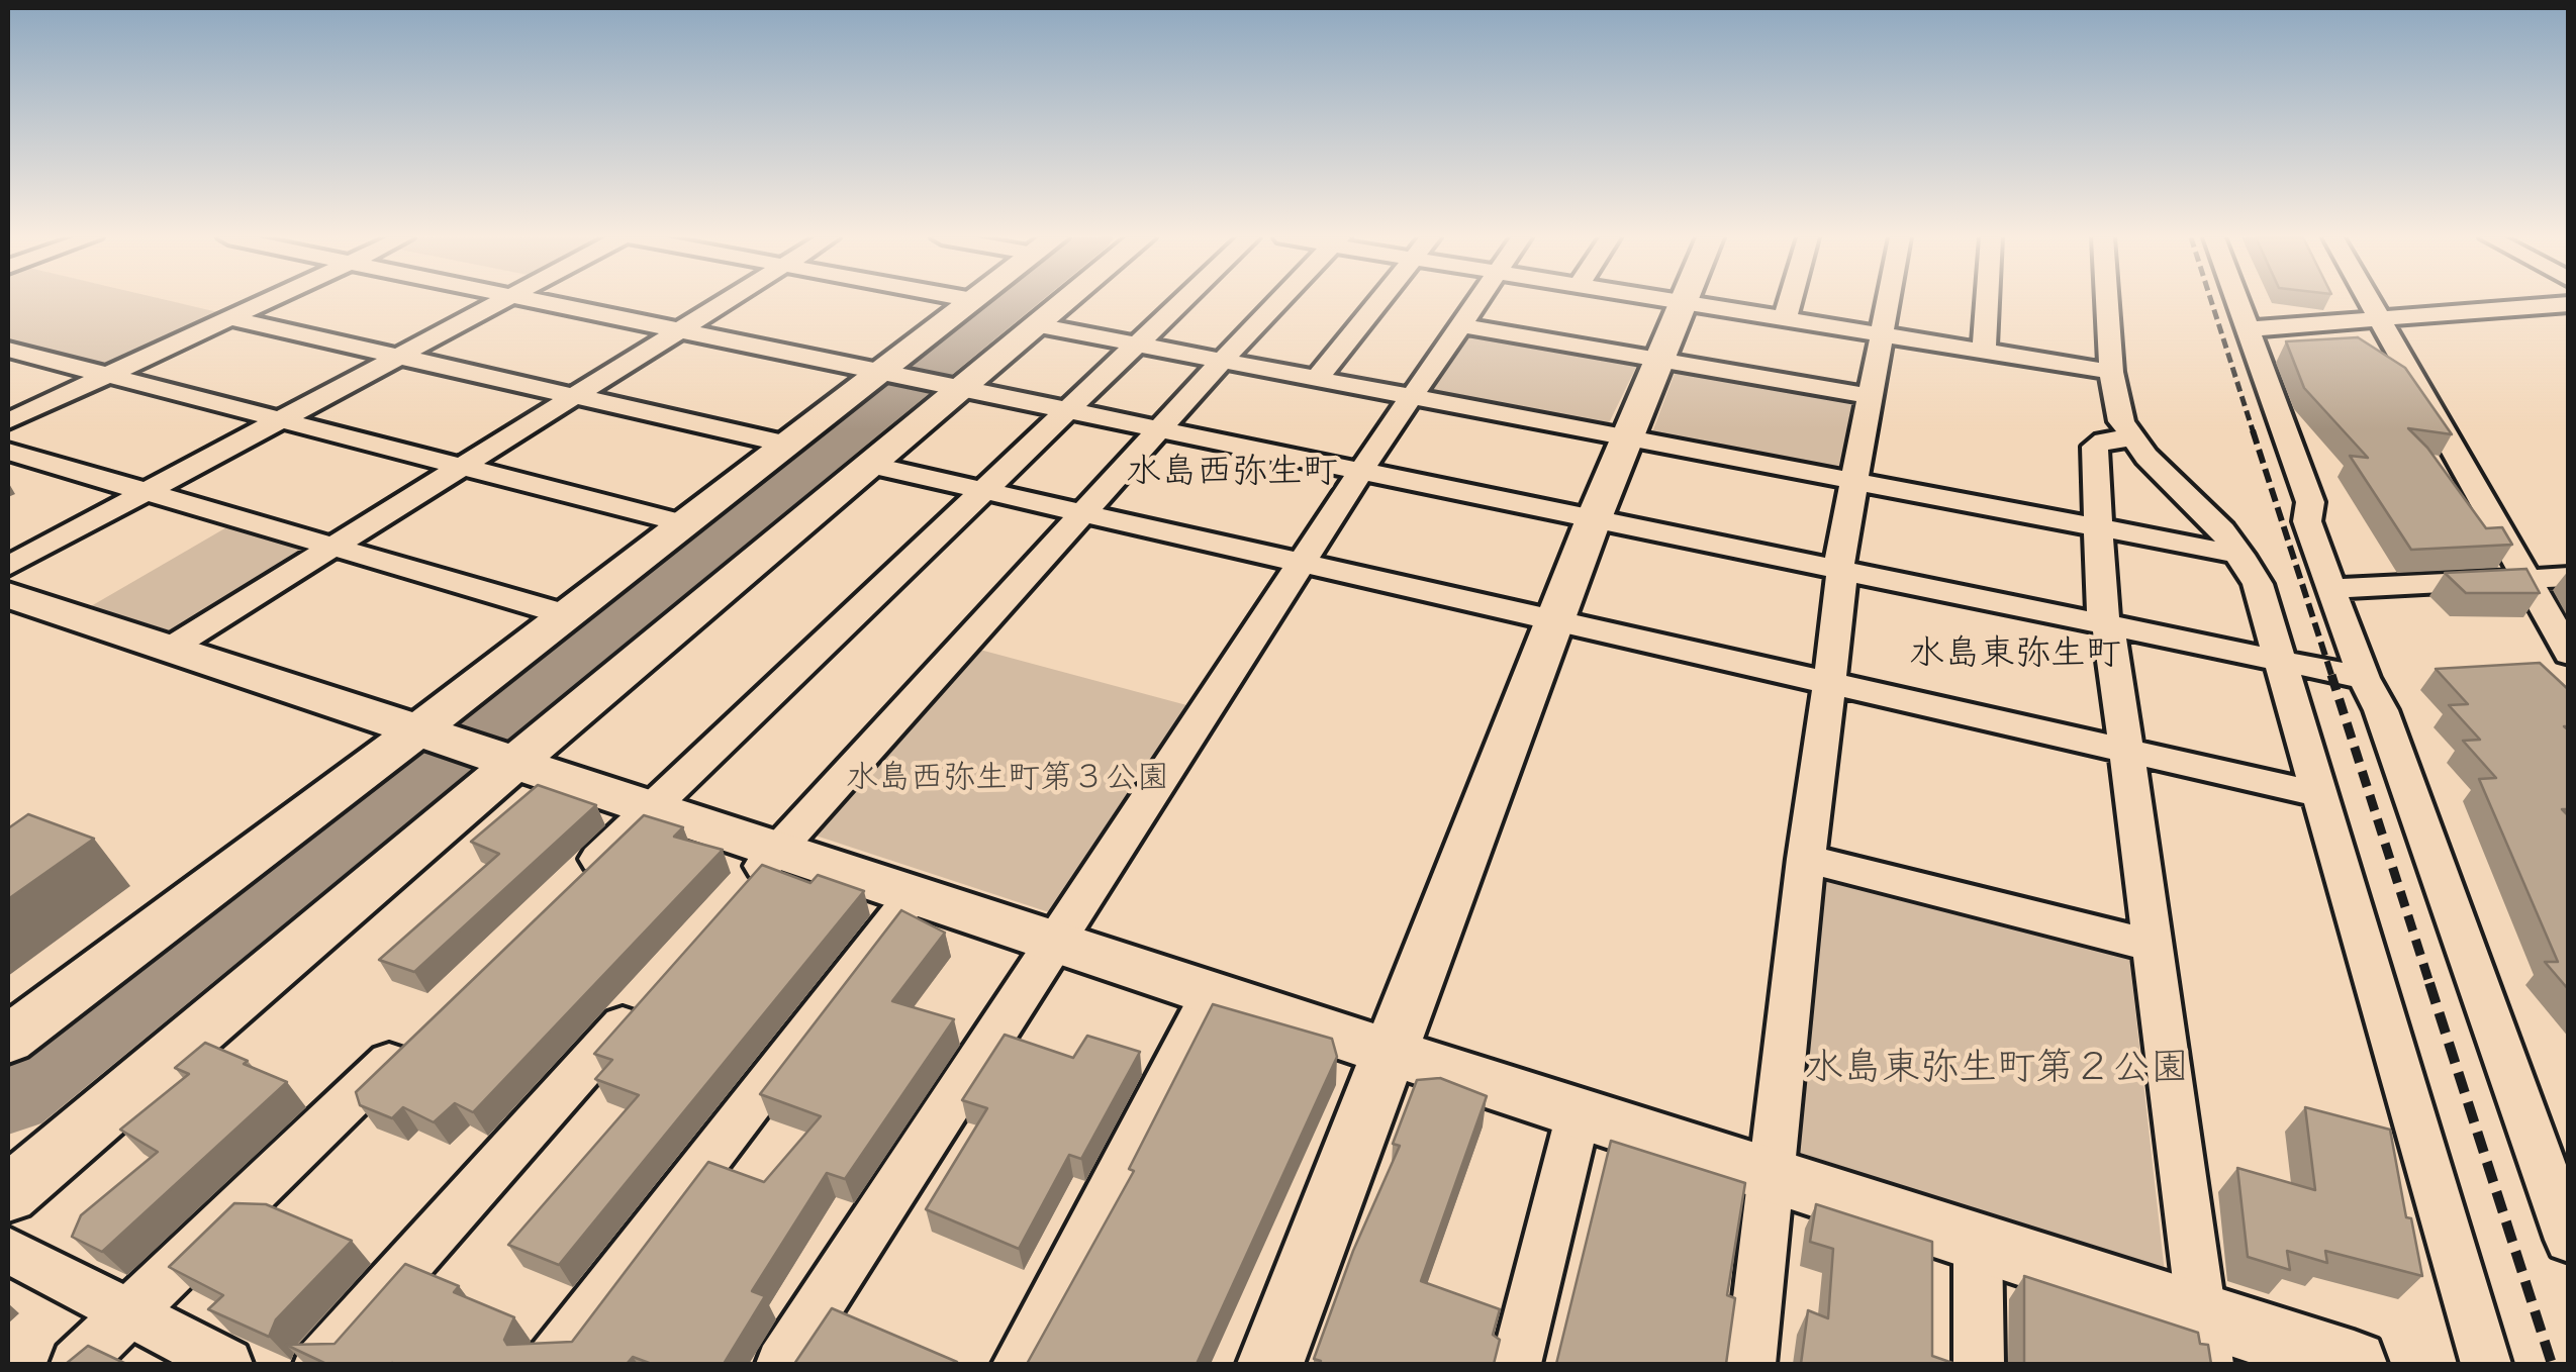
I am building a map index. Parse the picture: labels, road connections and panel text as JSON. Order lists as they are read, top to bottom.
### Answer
{
  "districts": ["水島西弥生町", "水島東弥生町"],
  "parks": ["水島西弥生町第３公園", "水島東弥生町第２公園"]
}
